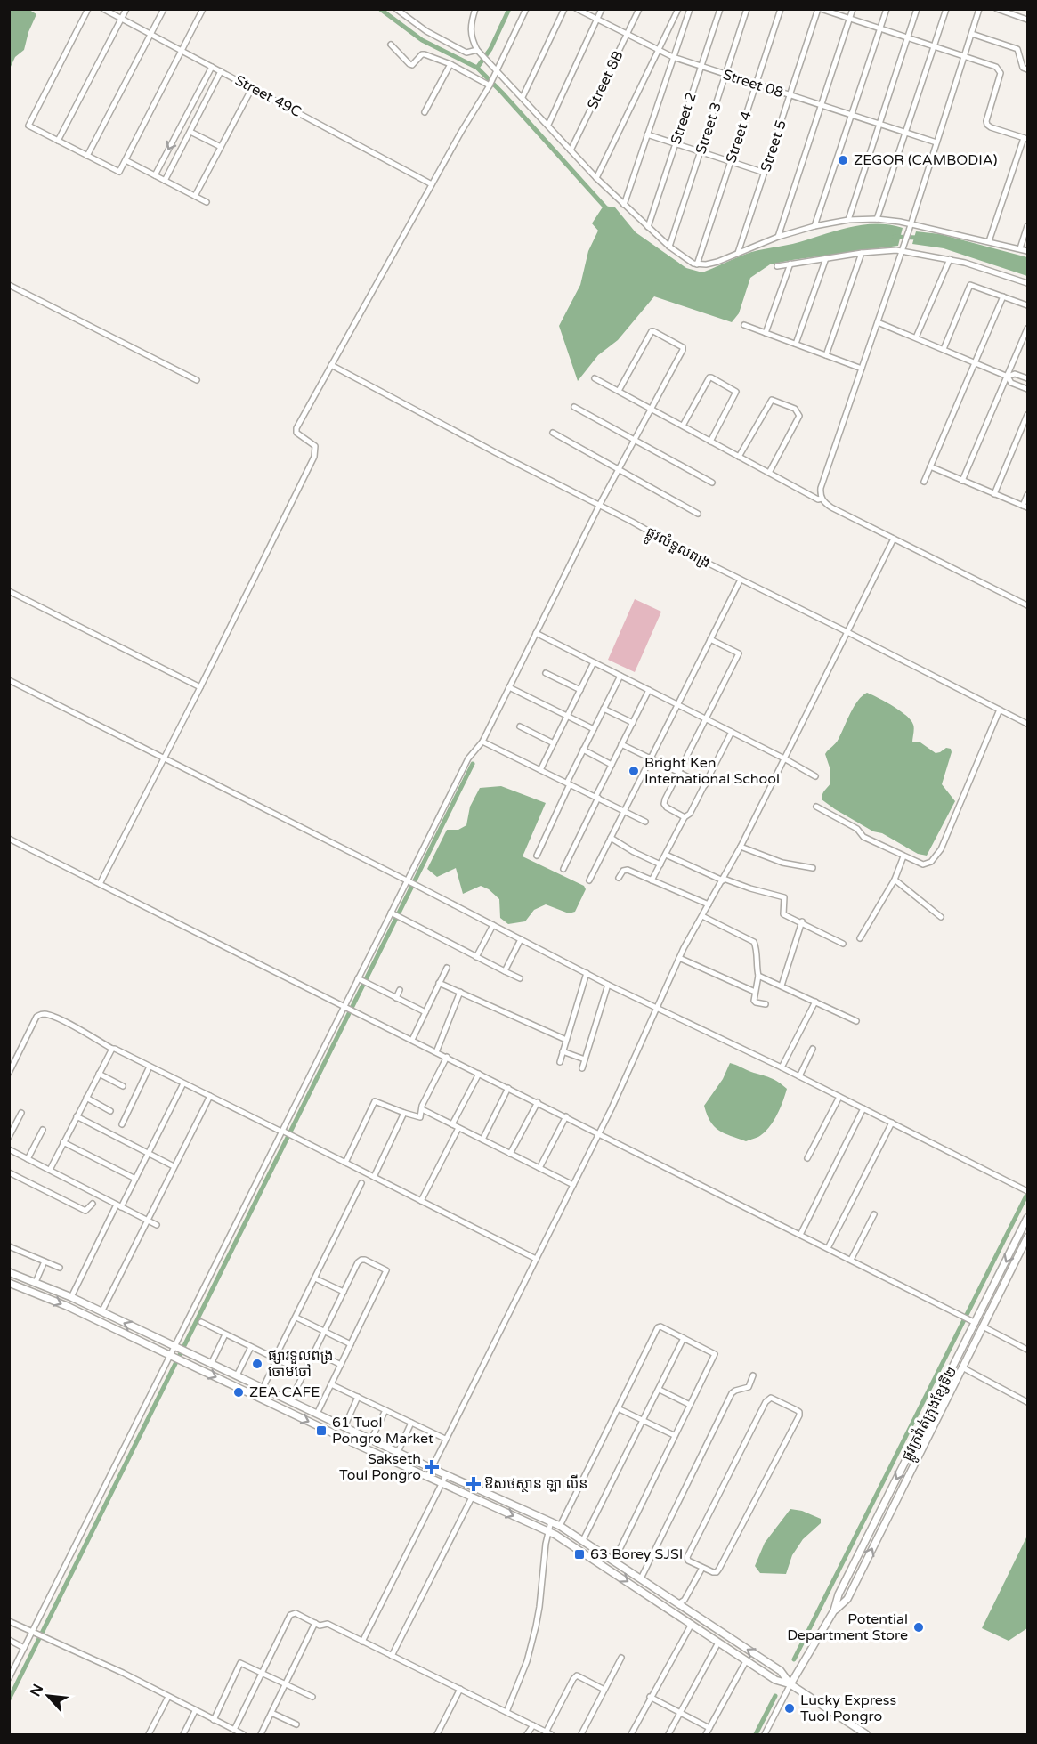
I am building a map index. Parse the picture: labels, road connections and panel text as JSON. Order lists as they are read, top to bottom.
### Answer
{
  "streets": {
    "main road": ["ផ្លូវក្រវ៉ាត់ក្រុងខ្សែទី២"],
    "street": [
      "Street 8B",
      "Street 08",
      "Street 49C",
      "Street 2",
      "Street 3",
      "Street 4",
      "Street 5",
      "ផ្លូវលំទួលពង្រ"
    ]
  },
  "crossings": [
    ["Street 8B", "Street 08"],
    ["Street 08", "Street 2"],
    ["Street 08", "Street 3"],
    ["Street 08", "Street 4"],
    ["Street 08", "Street 5"]
  ],
  "places": {
    "other": [
      "ZEGOR (CAMBODIA)",
      "Bright Ken International School",
      "ផ្សារទួលពង្រ ចោមចៅ",
      "ZEA CAFE",
      "Potential Department Store",
      "Lucky Express Tuol Pongro"
    ],
    "transit": ["61 Tuol Pongro Market", "63 Borey SJSI"],
    "health": ["Sakseth Toul Pongro", "ឱសថស្ថាន ឡា លីន"]
  },
  "north": "top left"
}
